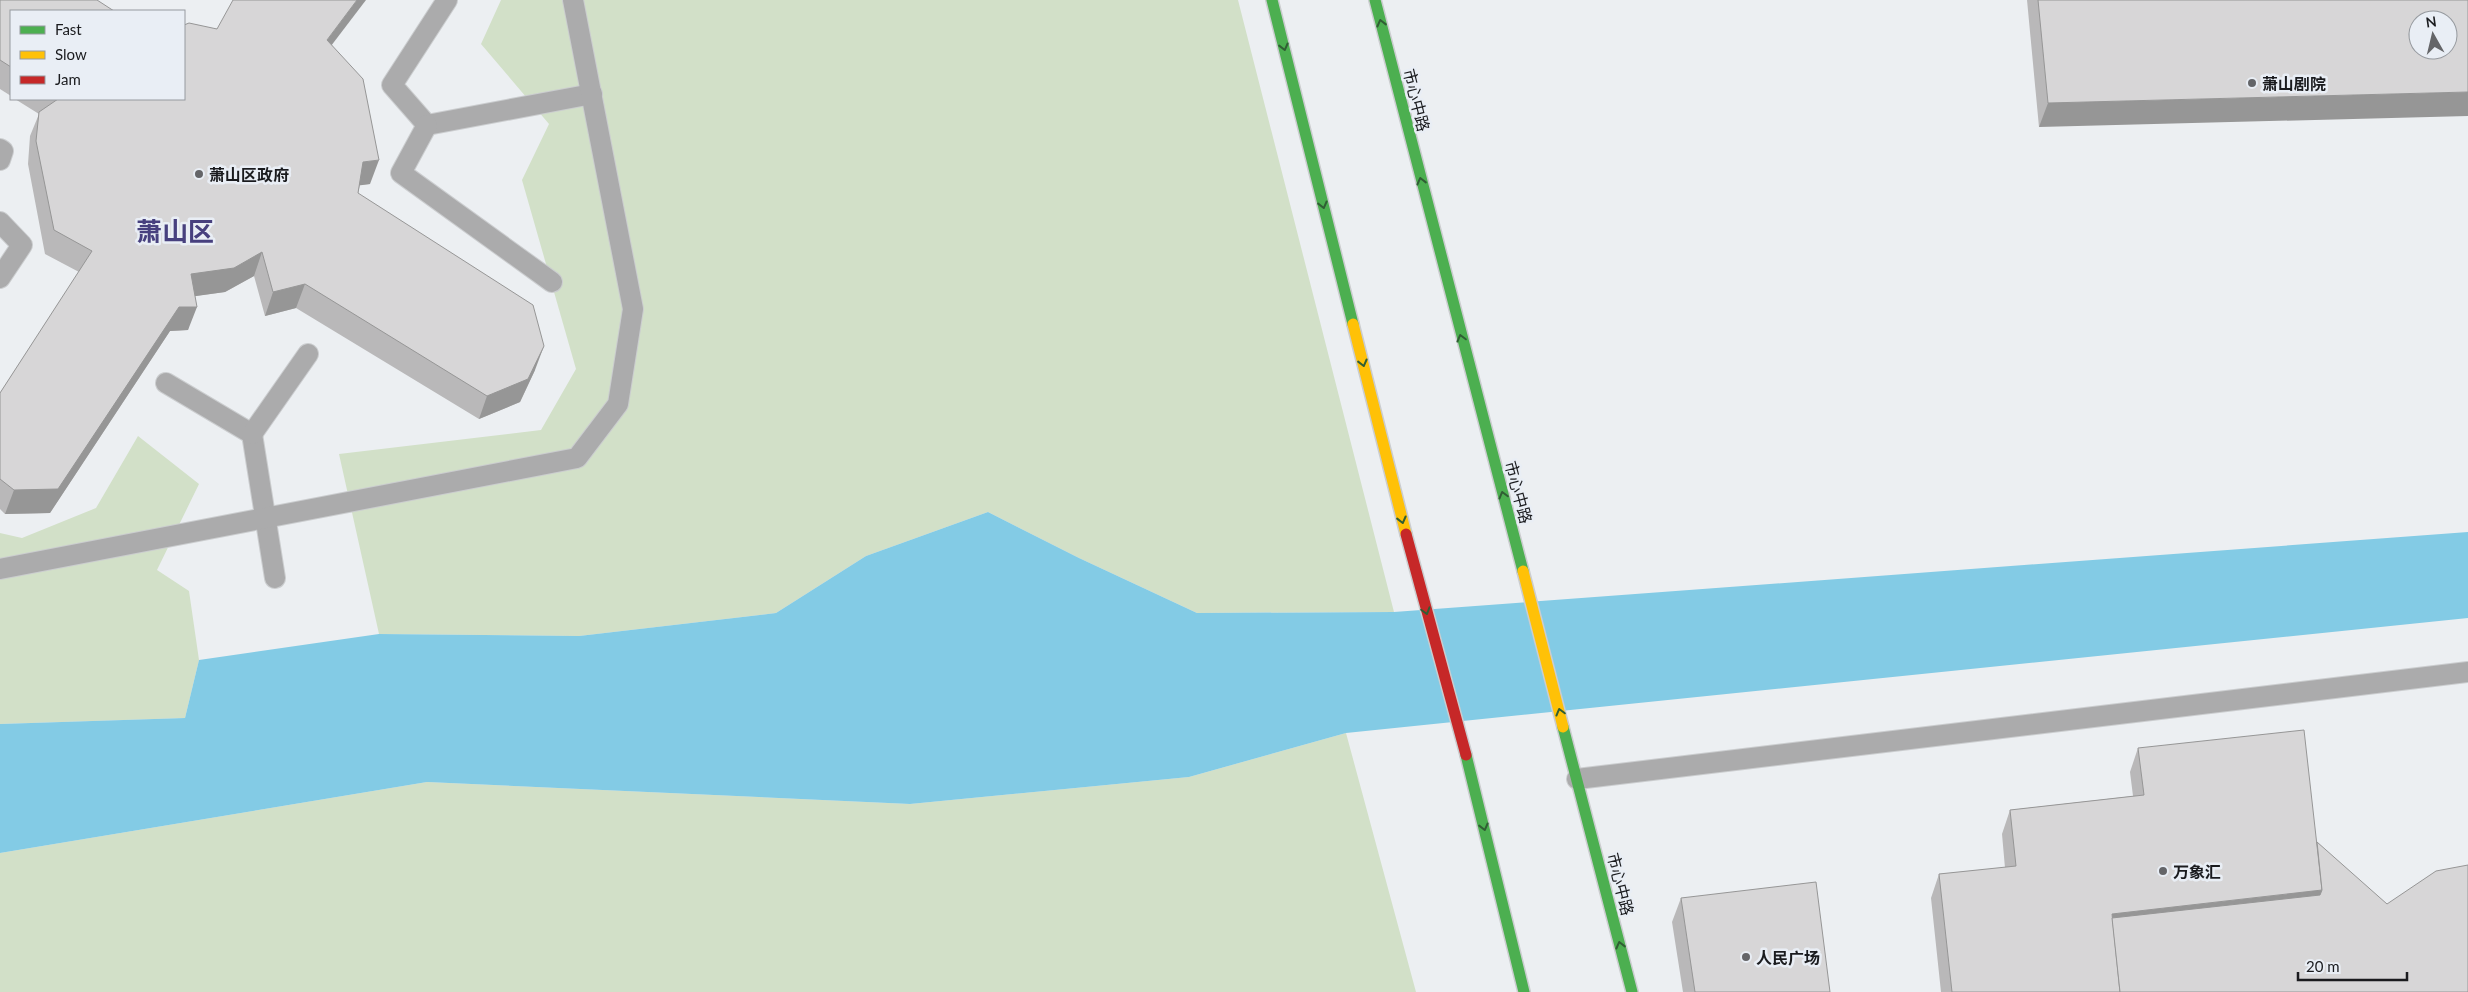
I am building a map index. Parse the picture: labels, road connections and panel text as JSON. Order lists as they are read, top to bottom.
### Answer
{
  "streets": {
    "main road": ["市心中路"]
  },
  "districts": ["萧山区"],
  "places": [
    "萧山剧院",
    "萧山区政府",
    "万象汇",
    "人民广场"
  ],
  "legend": ["Fast", "Slow", "Jam"],
  "scale_bar": "20 m",
  "north": "top"
}
